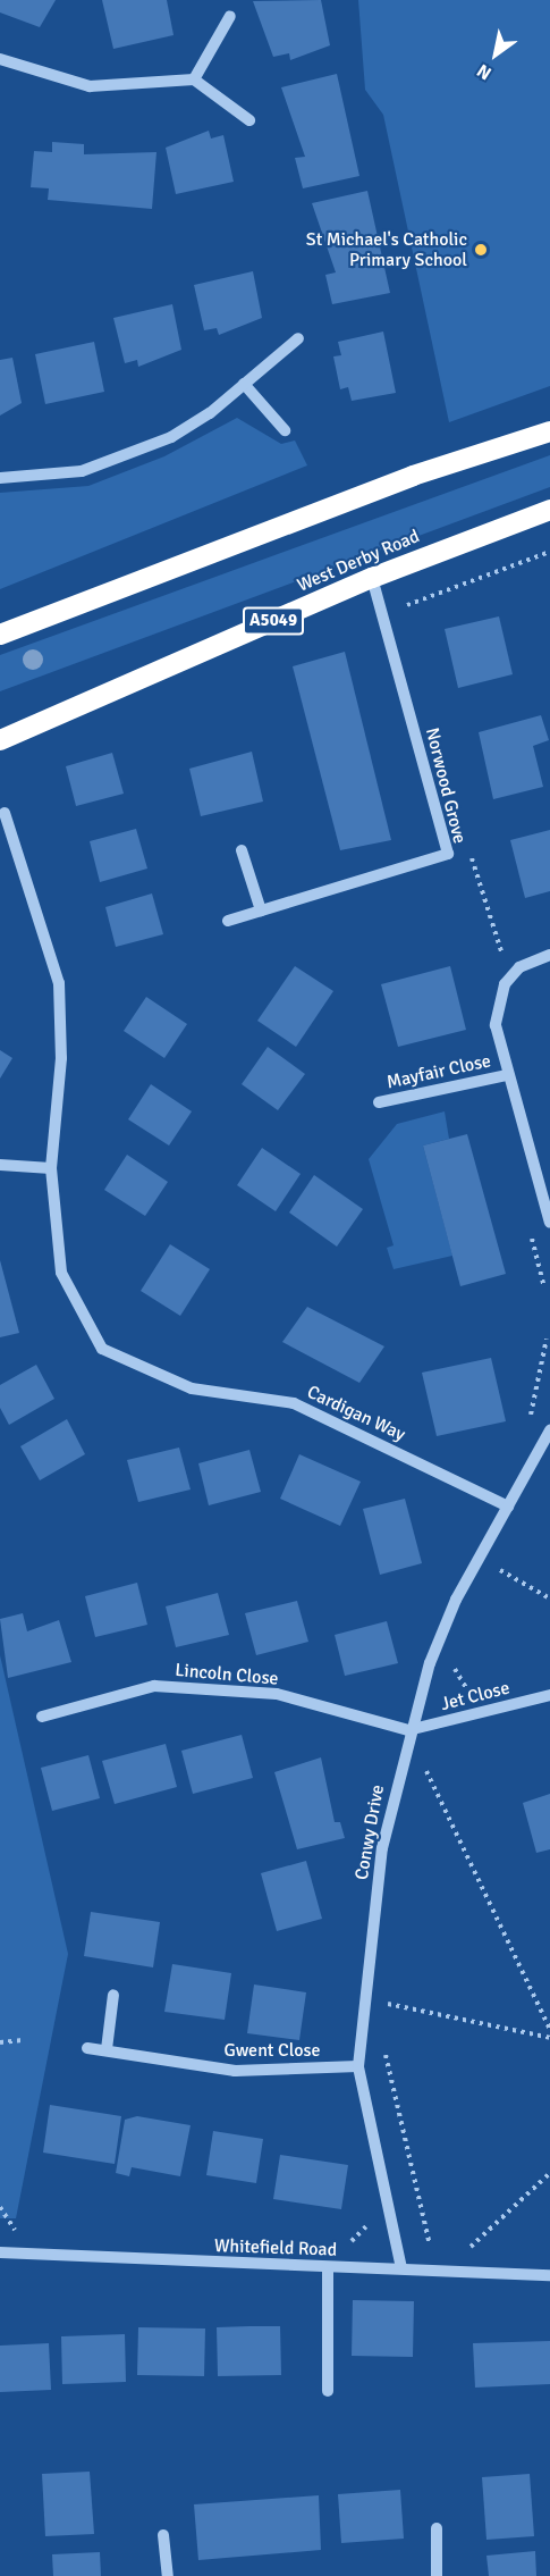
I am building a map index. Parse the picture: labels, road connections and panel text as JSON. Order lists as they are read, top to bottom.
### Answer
{
  "streets": {
    "highway": ["West Derby Road", "A5049"],
    "street": [
      "Norwood Grove",
      "Mayfair Close",
      "Cardigan Way",
      "Lincoln Close",
      "Jet Close",
      "Conwy Drive",
      "Gwent Close",
      "Whitefield Road"
    ]
  },
  "crossings": [
    ["West Derby Road", "Norwood Grove"],
    ["Cardigan Way", "Conwy Drive"],
    ["Lincoln Close", "Jet Close"],
    ["Lincoln Close", "Conwy Drive"],
    ["Jet Close", "Conwy Drive"],
    ["Conwy Drive", "Gwent Close"],
    ["Conwy Drive", "Whitefield Road"]
  ],
  "places": ["St Michael's Catholic Primary School"],
  "north": "bottom left"
}
